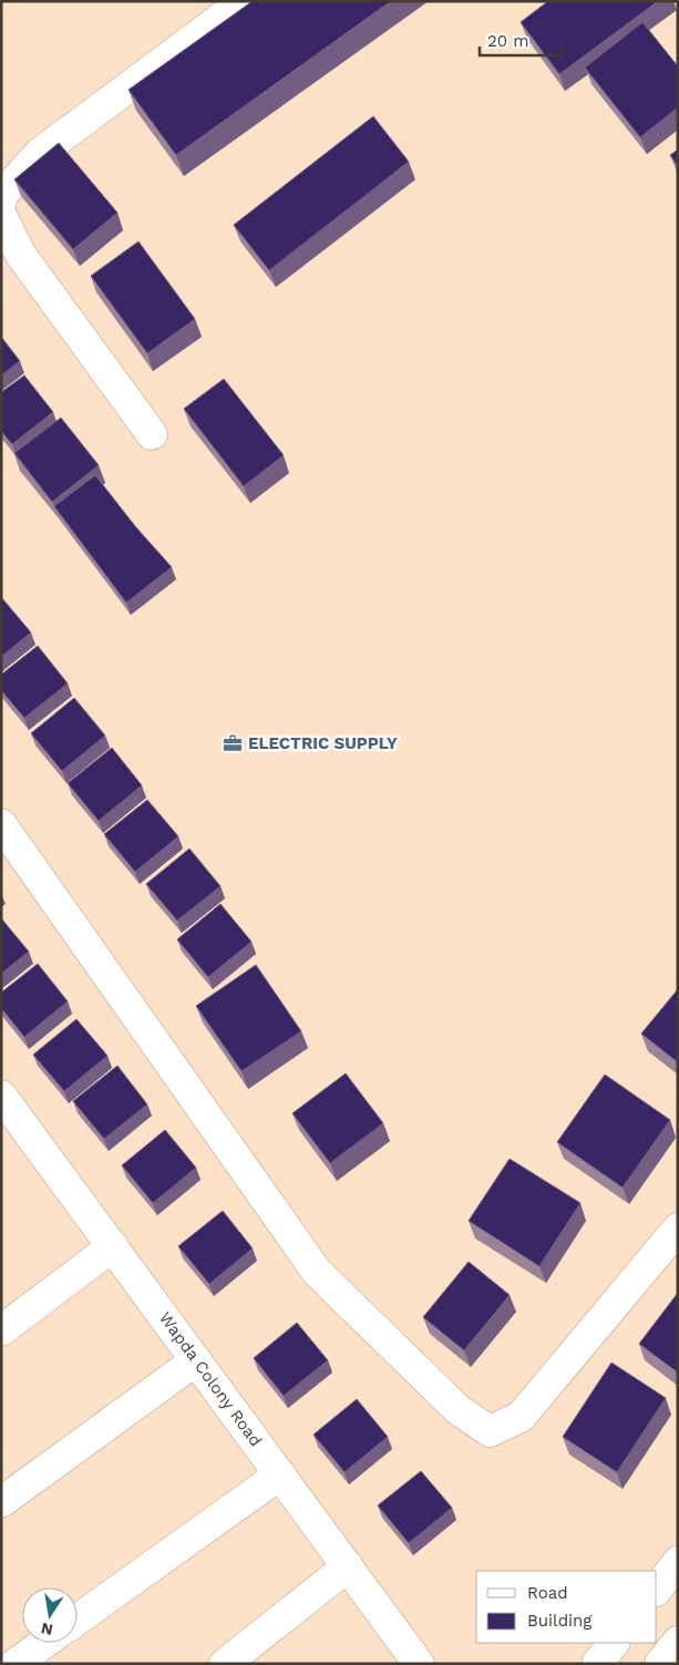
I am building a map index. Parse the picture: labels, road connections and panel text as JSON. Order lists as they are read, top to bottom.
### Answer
{
  "streets": {
    "street": ["Wapda Colony Road"]
  },
  "places": {
    "office": ["ELECTRIC SUPPLY"]
  },
  "legend": ["Road", "Building"],
  "scale_bar": "20 m",
  "north": "bottom"
}
